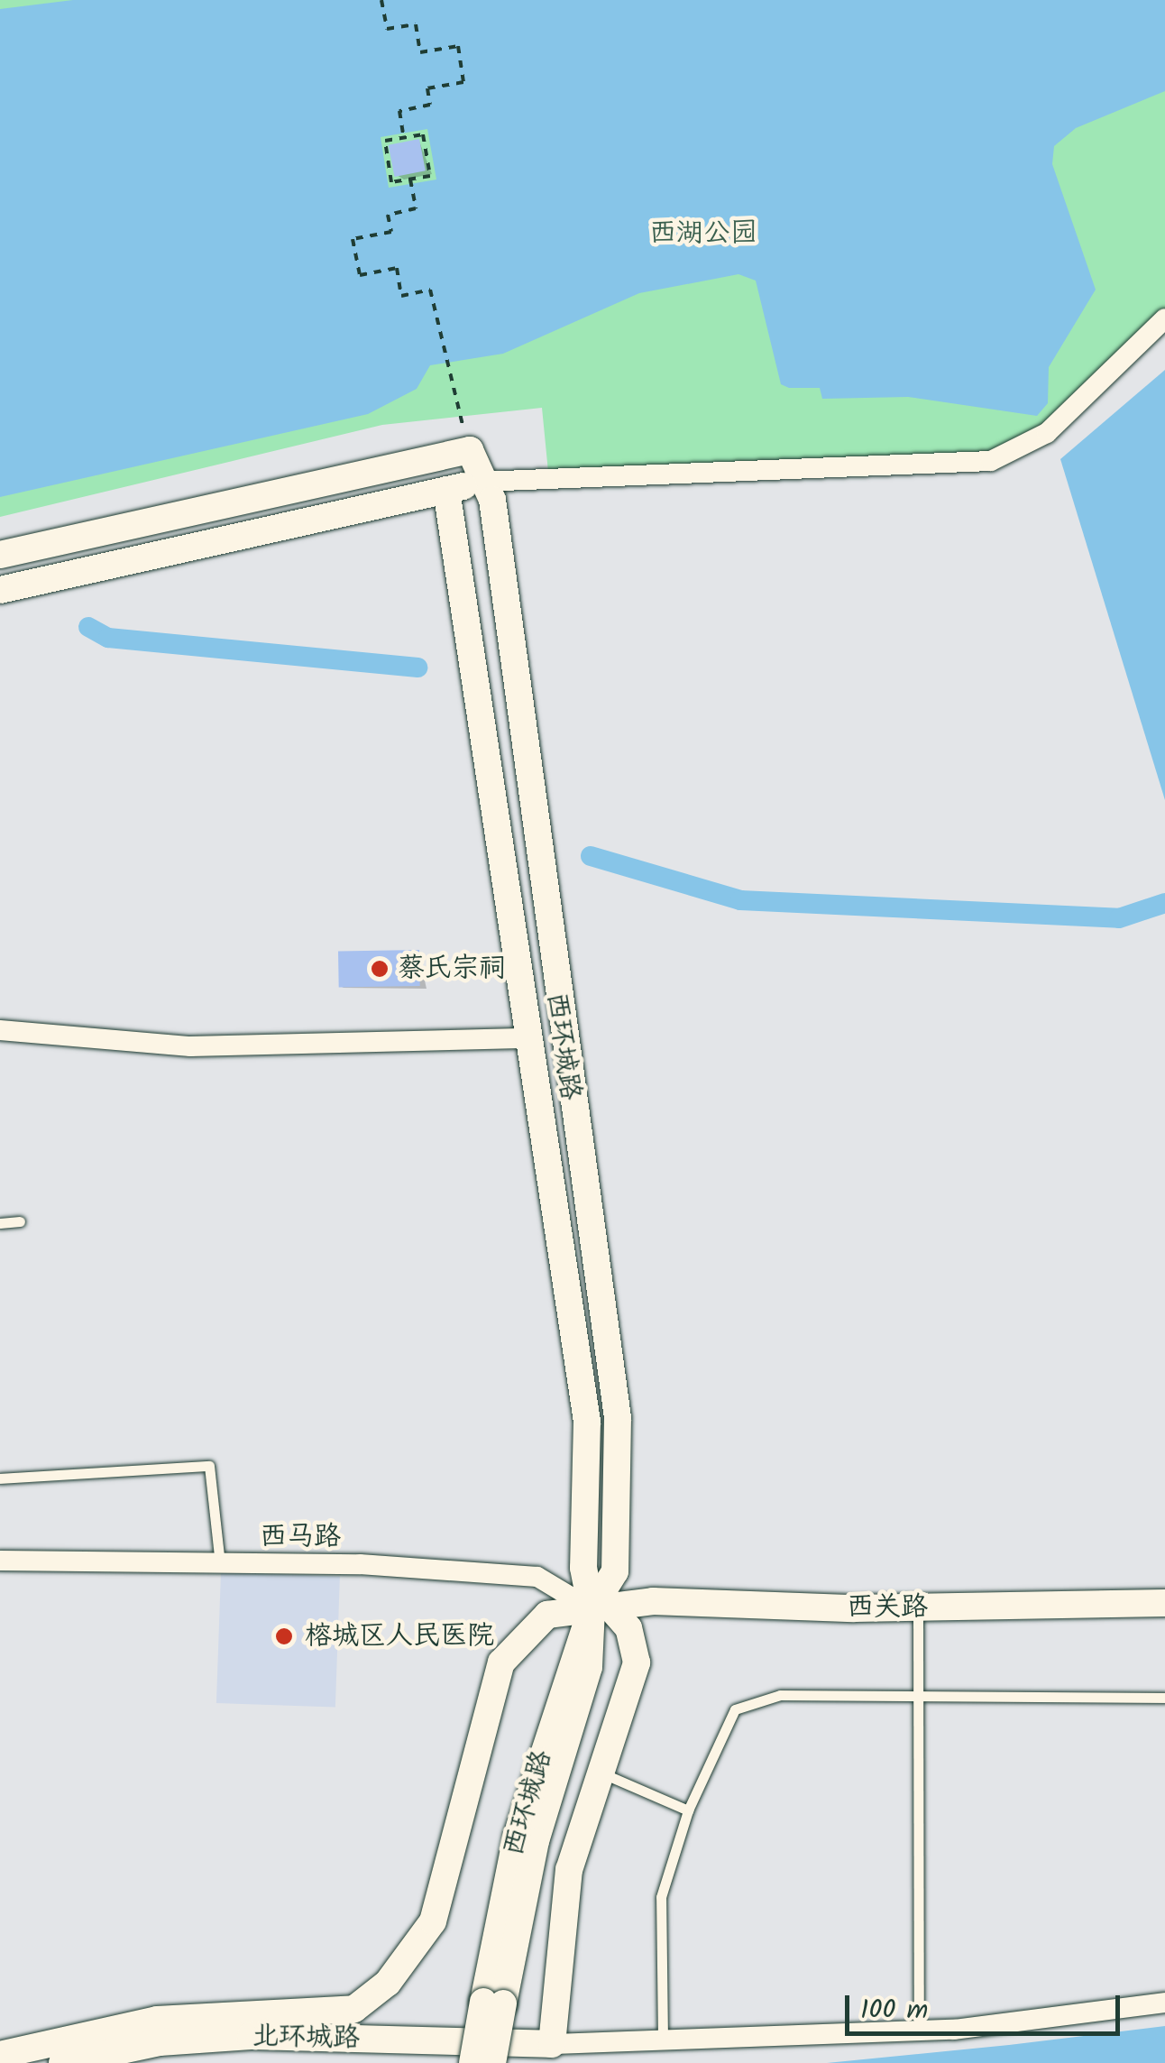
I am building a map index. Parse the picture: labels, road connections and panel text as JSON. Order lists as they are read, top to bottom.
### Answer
{
  "streets": {
    "main road": ["西环城路", "西关路", "北环城路"],
    "street": ["西马路"]
  },
  "crossings": [
    ["西环城路", "西马路"],
    ["西环城路", "西关路"],
    ["西马路", "西关路"],
    ["西关路", "北环城路"]
  ],
  "parks": ["西湖公园"],
  "places": ["蔡氏宗祠", "榕城区人民医院"],
  "scale_bar": "100 m"
}
